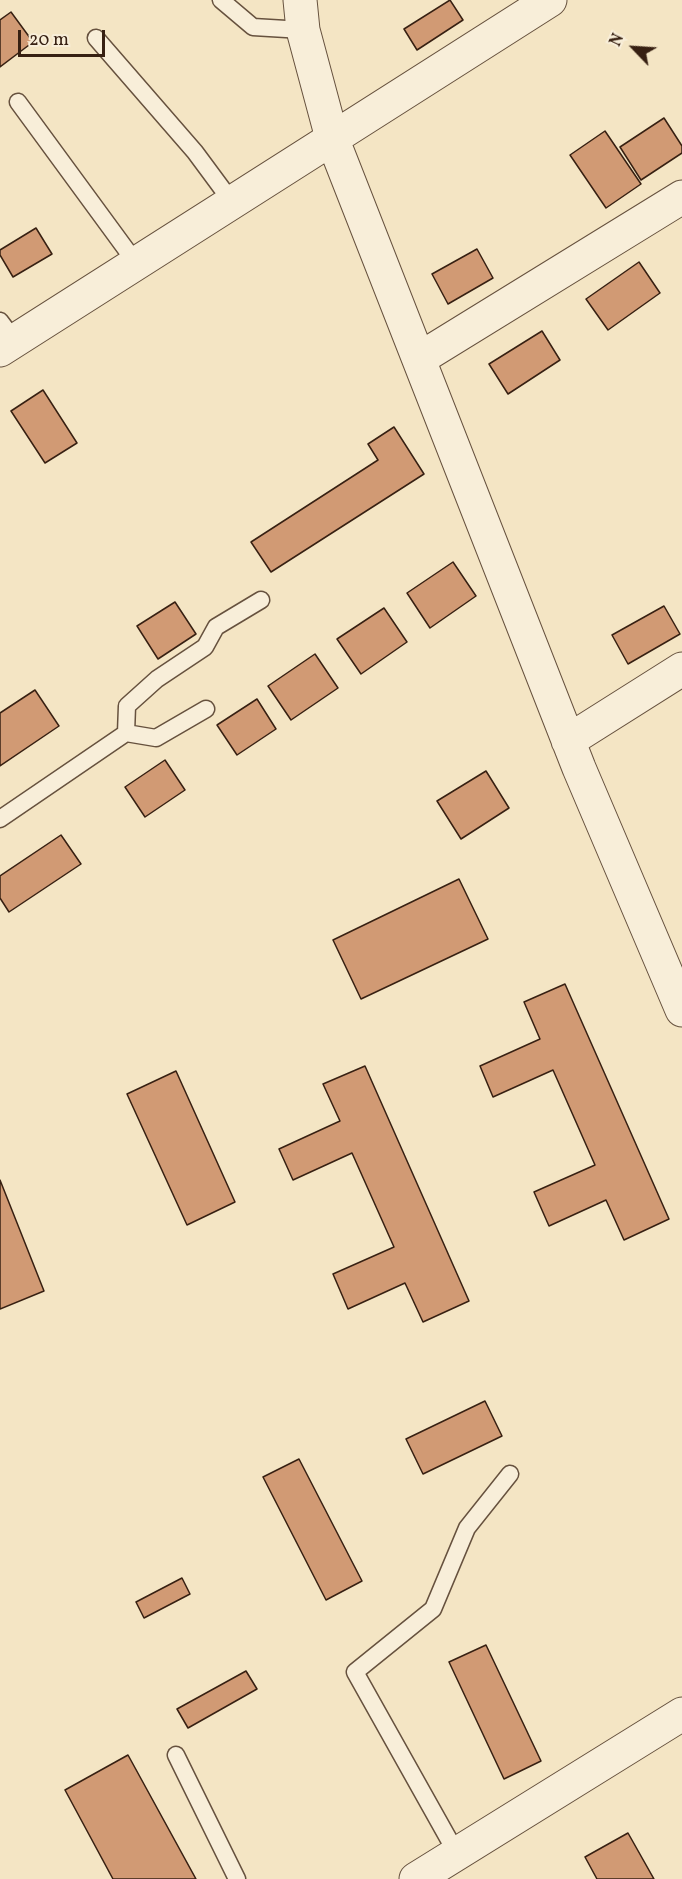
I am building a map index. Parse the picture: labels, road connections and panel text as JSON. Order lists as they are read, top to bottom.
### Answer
{
  "scale_bar": "20 m",
  "north": "top left"
}
